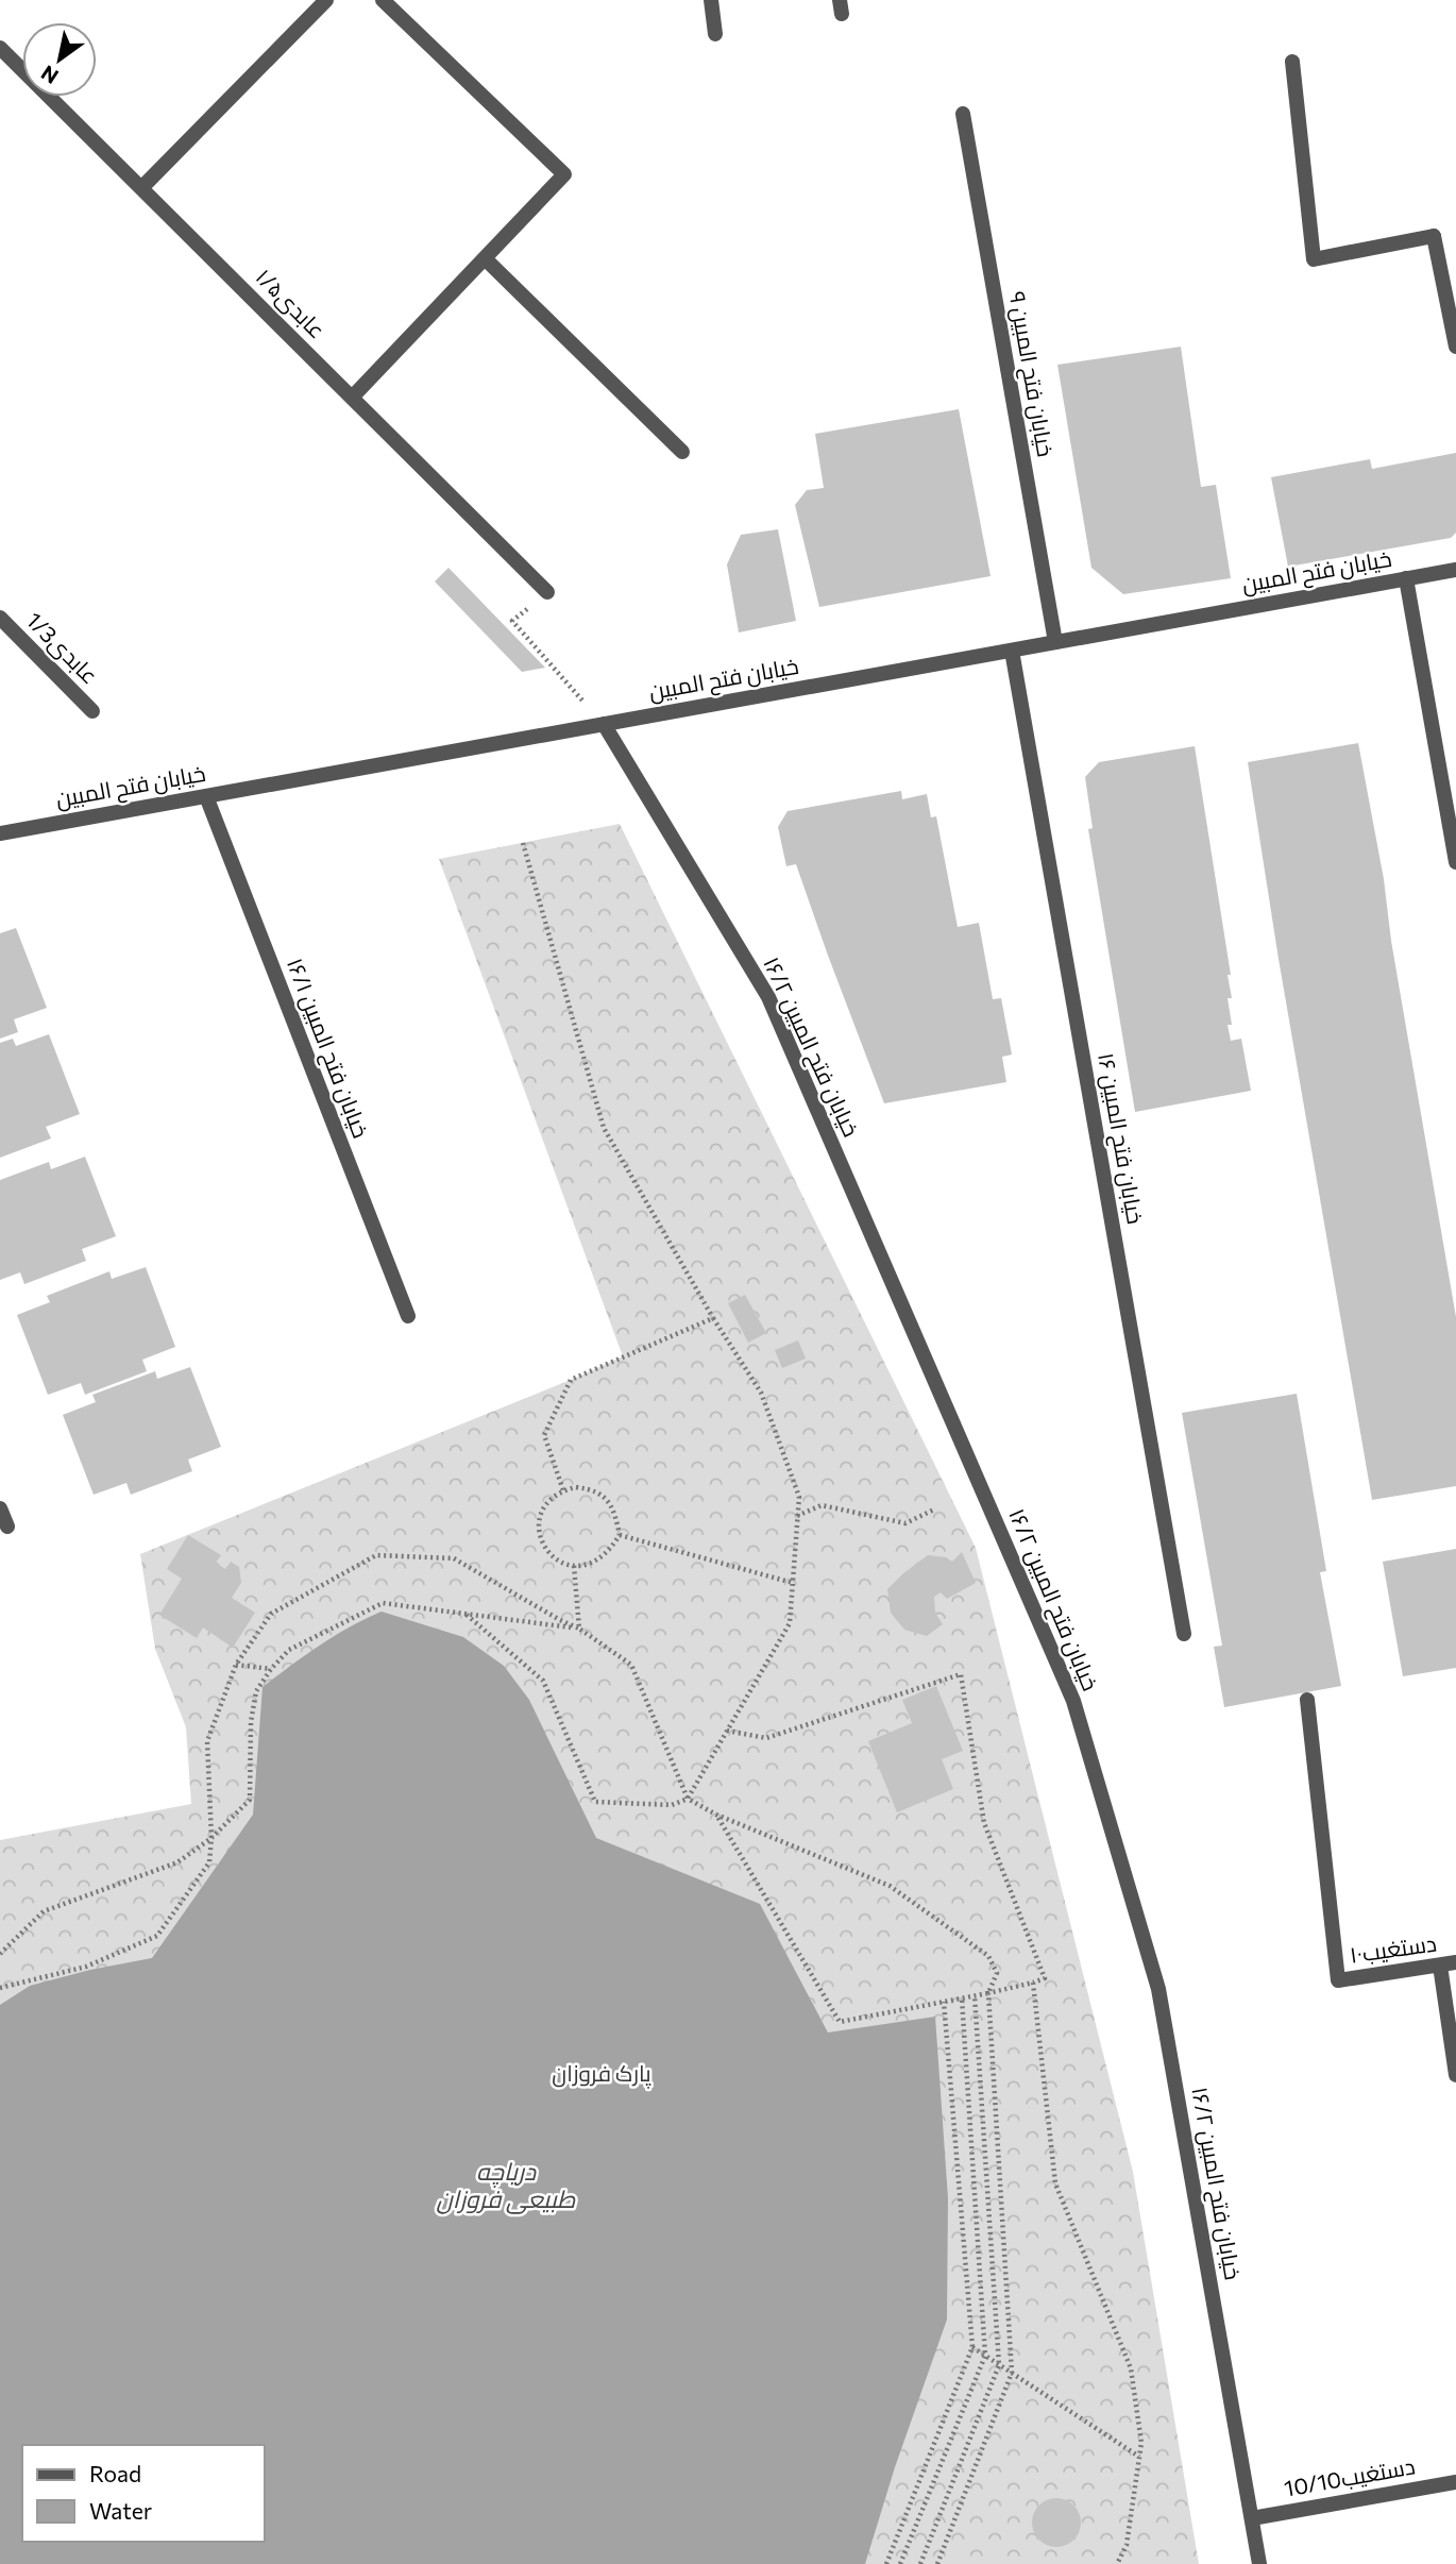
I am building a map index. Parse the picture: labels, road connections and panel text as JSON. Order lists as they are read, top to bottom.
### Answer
{
  "streets": {
    "street": [
      "عابدی۱/۵",
      "خیابان فتح المبین ۹",
      "خیابان فتح المبین",
      "عابدی1/3",
      "خیابان فتح المبین ۱۶/۲",
      "خیابان فتح المبین ۱۶/۱",
      "خیابان فتح المبین ۱۶",
      "دستغیب۱۰",
      "10/10دستغیب"
    ]
  },
  "crossings": [
    ["خیابان فتح المبین ۹", "خیابان فتح المبین"],
    ["خیابان فتح المبین", "خیابان فتح المبین ۱۶/۲"],
    ["خیابان فتح المبین", "خیابان فتح المبین ۱۶/۱"],
    ["خیابان فتح المبین", "خیابان فتح المبین ۱۶"],
    ["خیابان فتح المبین ۱۶/۲", "10/10دستغیب"]
  ],
  "water": ["دریاچه طبیعی فروزان"],
  "parks": ["پارک فروزان"],
  "legend": ["Road", "Water"],
  "north": "bottom left"
}
